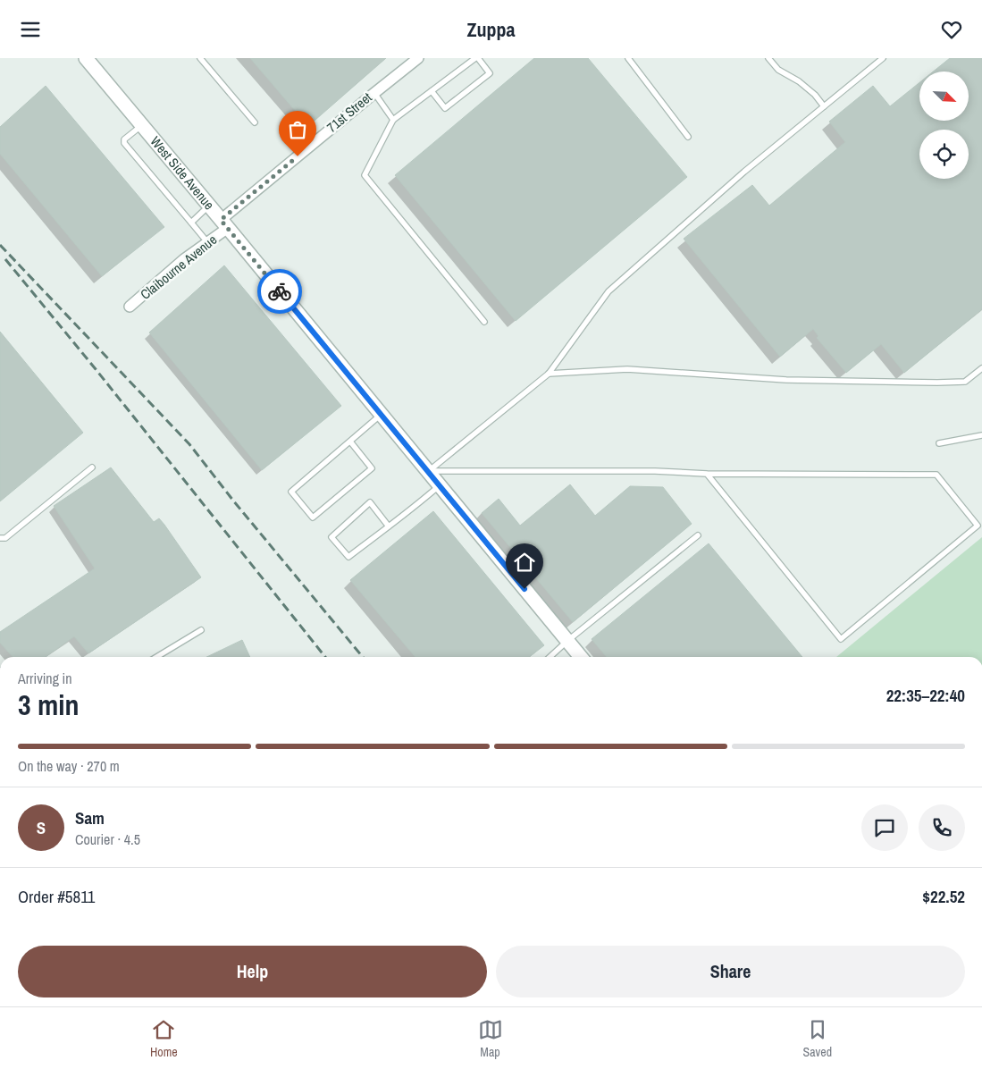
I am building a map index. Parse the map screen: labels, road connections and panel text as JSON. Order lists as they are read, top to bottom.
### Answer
{
  "streets": {
    "street": ["71st Street", "West Side Avenue", "Claibourne Avenue"]
  },
  "crossings": [
    ["71st Street", "West Side Avenue"],
    ["71st Street", "Claibourne Avenue"],
    ["West Side Avenue", "Claibourne Avenue"]
  ],
  "north": "bottom right",
  "page": {
    "header": "Zuppa",
    "heading": ["3 min", "Arriving in", "22:35–22:40"],
    "panel": [
      "Sam",
      "Courier · 4.5",
      "Order #5811",
      "$22.52"
    ],
    "bar": "On the way · 270 m",
    "round": "S",
    "buttons": ["Help", "Share"],
    "tabs": ["Home", "Map", "Saved"]
  }
}
